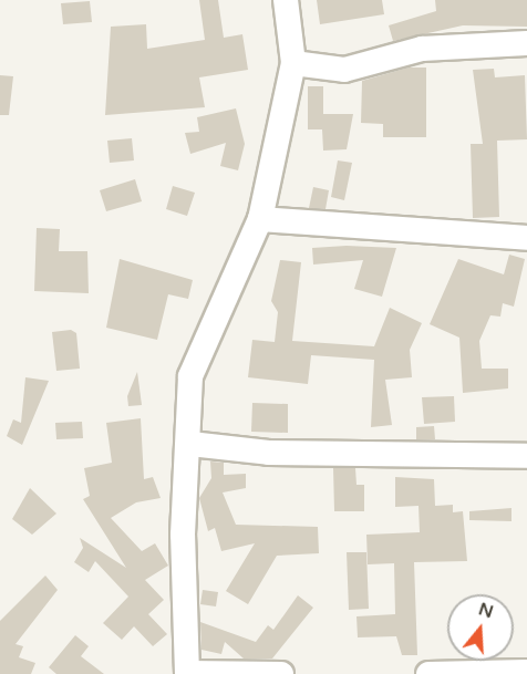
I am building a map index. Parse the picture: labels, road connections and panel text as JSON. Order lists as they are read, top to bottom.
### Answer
{
  "north": "top"
}
